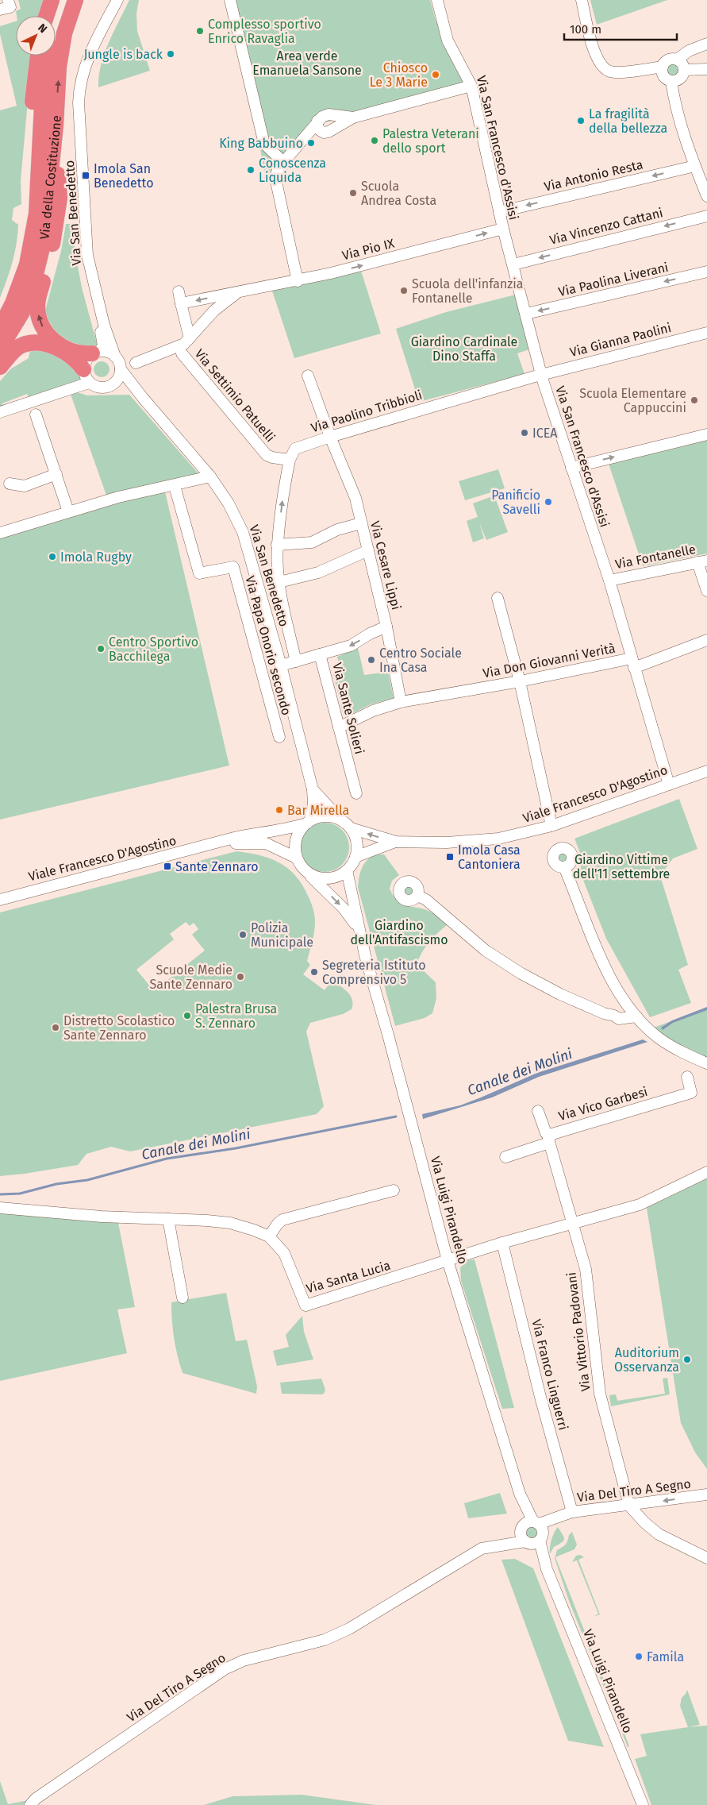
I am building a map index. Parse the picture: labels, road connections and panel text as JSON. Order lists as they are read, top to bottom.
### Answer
{
  "streets": {
    "highway": ["Via della Costituzione"],
    "street": [
      "Via San Francesco d'Assisi",
      "Via Antonio Resta",
      "Via San Benedetto",
      "Via Vincenzo Cattani",
      "Via Pio IX",
      "Via Paolina Liverani",
      "Via Gianna Paolini",
      "Via Settimio Patuelli",
      "Via Paolino Tribbioli",
      "Via Fontanelle",
      "Via Cesare Lippi",
      "Via Papa Onorio secondo",
      "Via Don Giovanni Verità",
      "Via Sante Solieri",
      "Viale Francesco D'Agostino",
      "Via Vico Garbesi",
      "Via Luigi Pirandello",
      "Via Santa Lucia",
      "Via Vittorio Padovani",
      "Via Franco Linguerri",
      "Via Del Tiro A Segno"
    ]
  },
  "crossings": [
    ["Via San Francesco d'Assisi", "Via Antonio Resta"],
    ["Via San Francesco d'Assisi", "Via Vincenzo Cattani"],
    ["Via San Francesco d'Assisi", "Via Pio IX"],
    ["Via San Francesco d'Assisi", "Via Paolina Liverani"],
    ["Via San Francesco d'Assisi", "Via Gianna Paolini"],
    ["Via San Francesco d'Assisi", "Via Paolino Tribbioli"],
    ["Via San Francesco d'Assisi", "Via Fontanelle"],
    ["Via San Francesco d'Assisi", "Via Don Giovanni Verità"],
    ["Via San Francesco d'Assisi", "Viale Francesco D'Agostino"],
    ["Via San Benedetto", "Via Sante Solieri"],
    ["Via San Benedetto", "Viale Francesco D'Agostino"],
    ["Via San Benedetto", "Via Luigi Pirandello"],
    ["Via Gianna Paolini", "Via Paolino Tribbioli"],
    ["Via Settimio Patuelli", "Via Paolino Tribbioli"],
    ["Via Paolino Tribbioli", "Via Cesare Lippi"],
    ["Via Cesare Lippi", "Via Don Giovanni Verità"],
    ["Viale Francesco D'Agostino", "Via Luigi Pirandello"],
    ["Via Luigi Pirandello", "Via Santa Lucia"],
    ["Via Luigi Pirandello", "Via Del Tiro A Segno"],
    ["Via Santa Lucia", "Via Vittorio Padovani"],
    ["Via Santa Lucia", "Via Franco Linguerri"],
    ["Via Vittorio Padovani", "Via Del Tiro A Segno"],
    ["Via Franco Linguerri", "Via Del Tiro A Segno"]
  ],
  "one_way": ["Via Antonio Resta", "Via Vincenzo Cattani", "Via Paolina Liverani"],
  "water": ["Canale dei Molini"],
  "parks": [
    "Area verde Emanuela Sansone",
    "Giardino Cardinale Dino Staffa",
    "Giardino Vittime dell'11 settembre",
    "Giardino dell'Antifascismo"
  ],
  "places": {
    "other": [
      "Complesso sportivo Enrico Ravaglia",
      "Jungle is back",
      "Chiosco Le 3 Marie",
      "La fragilità della bellezza",
      "Palestra Veterani dello sport",
      "King Babbuino",
      "Conoscenza Liquida",
      "Scuola Andrea Costa",
      "Scuola dell'infanzia Fontanelle",
      "Scuola Elementare Cappuccini",
      "ICEA",
      "Panificio Savelli",
      "Imola Rugby",
      "Centro Sportivo Bacchilega",
      "Centro Sociale Ina Casa",
      "Bar Mirella",
      "Polizia Municipale",
      "Segreteria Istituto Comprensivo 5",
      "Scuole Medie Sante Zennaro",
      "Palestra Brusa S. Zennaro",
      "Distretto Scolastico Sante Zennaro",
      "Auditorium Osservanza",
      "Famila"
    ],
    "transit": ["Imola San Benedetto", "Imola Casa Cantoniera", "Sante Zennaro"]
  },
  "scale_bar": "100 m",
  "north": "top right"
}
